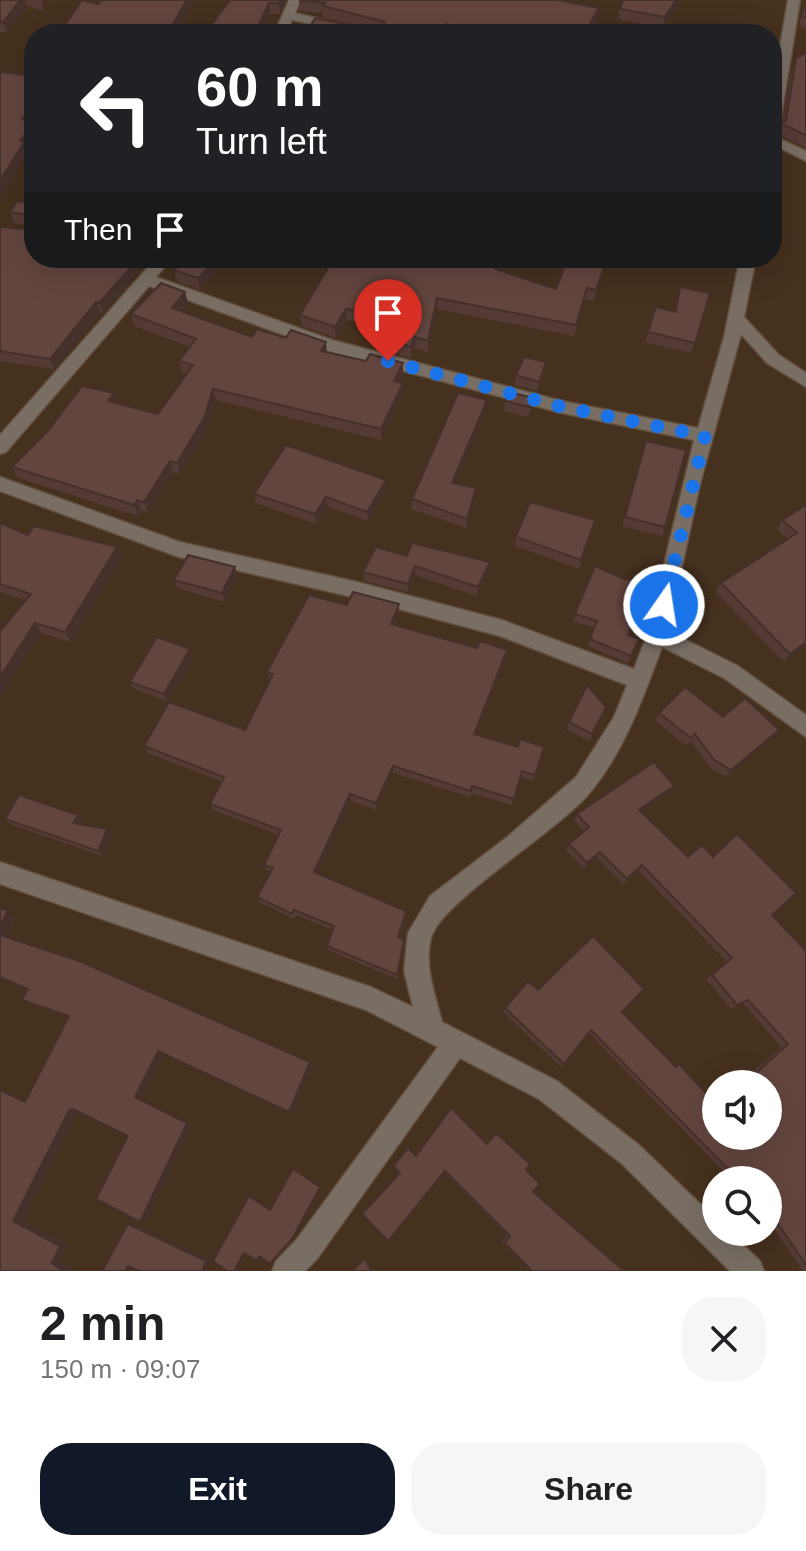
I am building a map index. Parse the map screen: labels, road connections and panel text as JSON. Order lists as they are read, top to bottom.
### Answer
{
  "page": {
    "turn": ["60 m", "Turn left"],
    "then": "Then",
    "heading": ["2 min", "150 m · 09:07"],
    "buttons": ["Exit", "Share"]
  }
}
